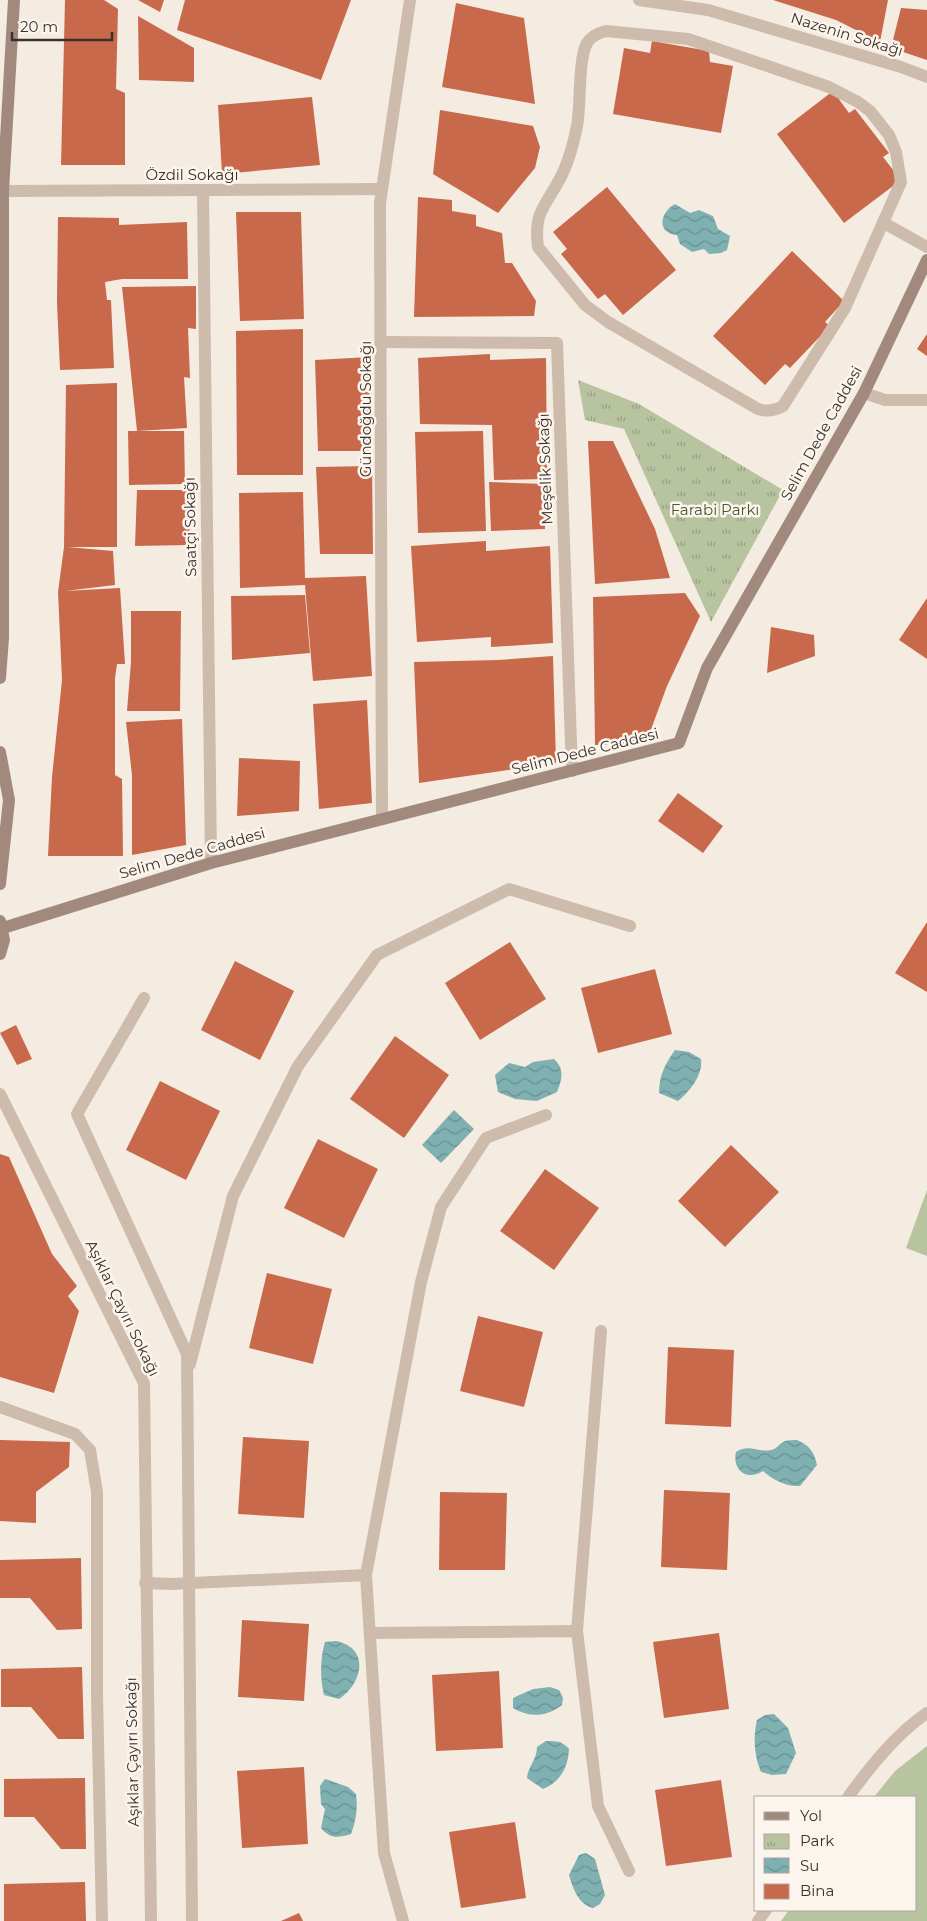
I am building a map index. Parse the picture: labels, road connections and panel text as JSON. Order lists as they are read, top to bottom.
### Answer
{
  "streets": {
    "street": [
      "Nazenin Sokağı",
      "Özdil Sokağı",
      "Gündoğdu Sokağı",
      "Selim Dede Caddesi",
      "Meşelik Sokağı",
      "Saatçi Sokağı",
      "Aşıklar Çayırı Sokağı"
    ]
  },
  "crossings": [
    ["Özdil Sokağı", "Gündoğdu Sokağı"],
    ["Özdil Sokağı", "Saatçi Sokağı"],
    ["Gündoğdu Sokağı", "Selim Dede Caddesi"],
    ["Gündoğdu Sokağı", "Meşelik Sokağı"],
    ["Selim Dede Caddesi", "Meşelik Sokağı"],
    ["Selim Dede Caddesi", "Saatçi Sokağı"]
  ],
  "parks": ["Farabi Parkı"],
  "legend": [
    "Yol",
    "Park",
    "Su",
    "Bina"
  ],
  "scale_bar": "20 m"
}
